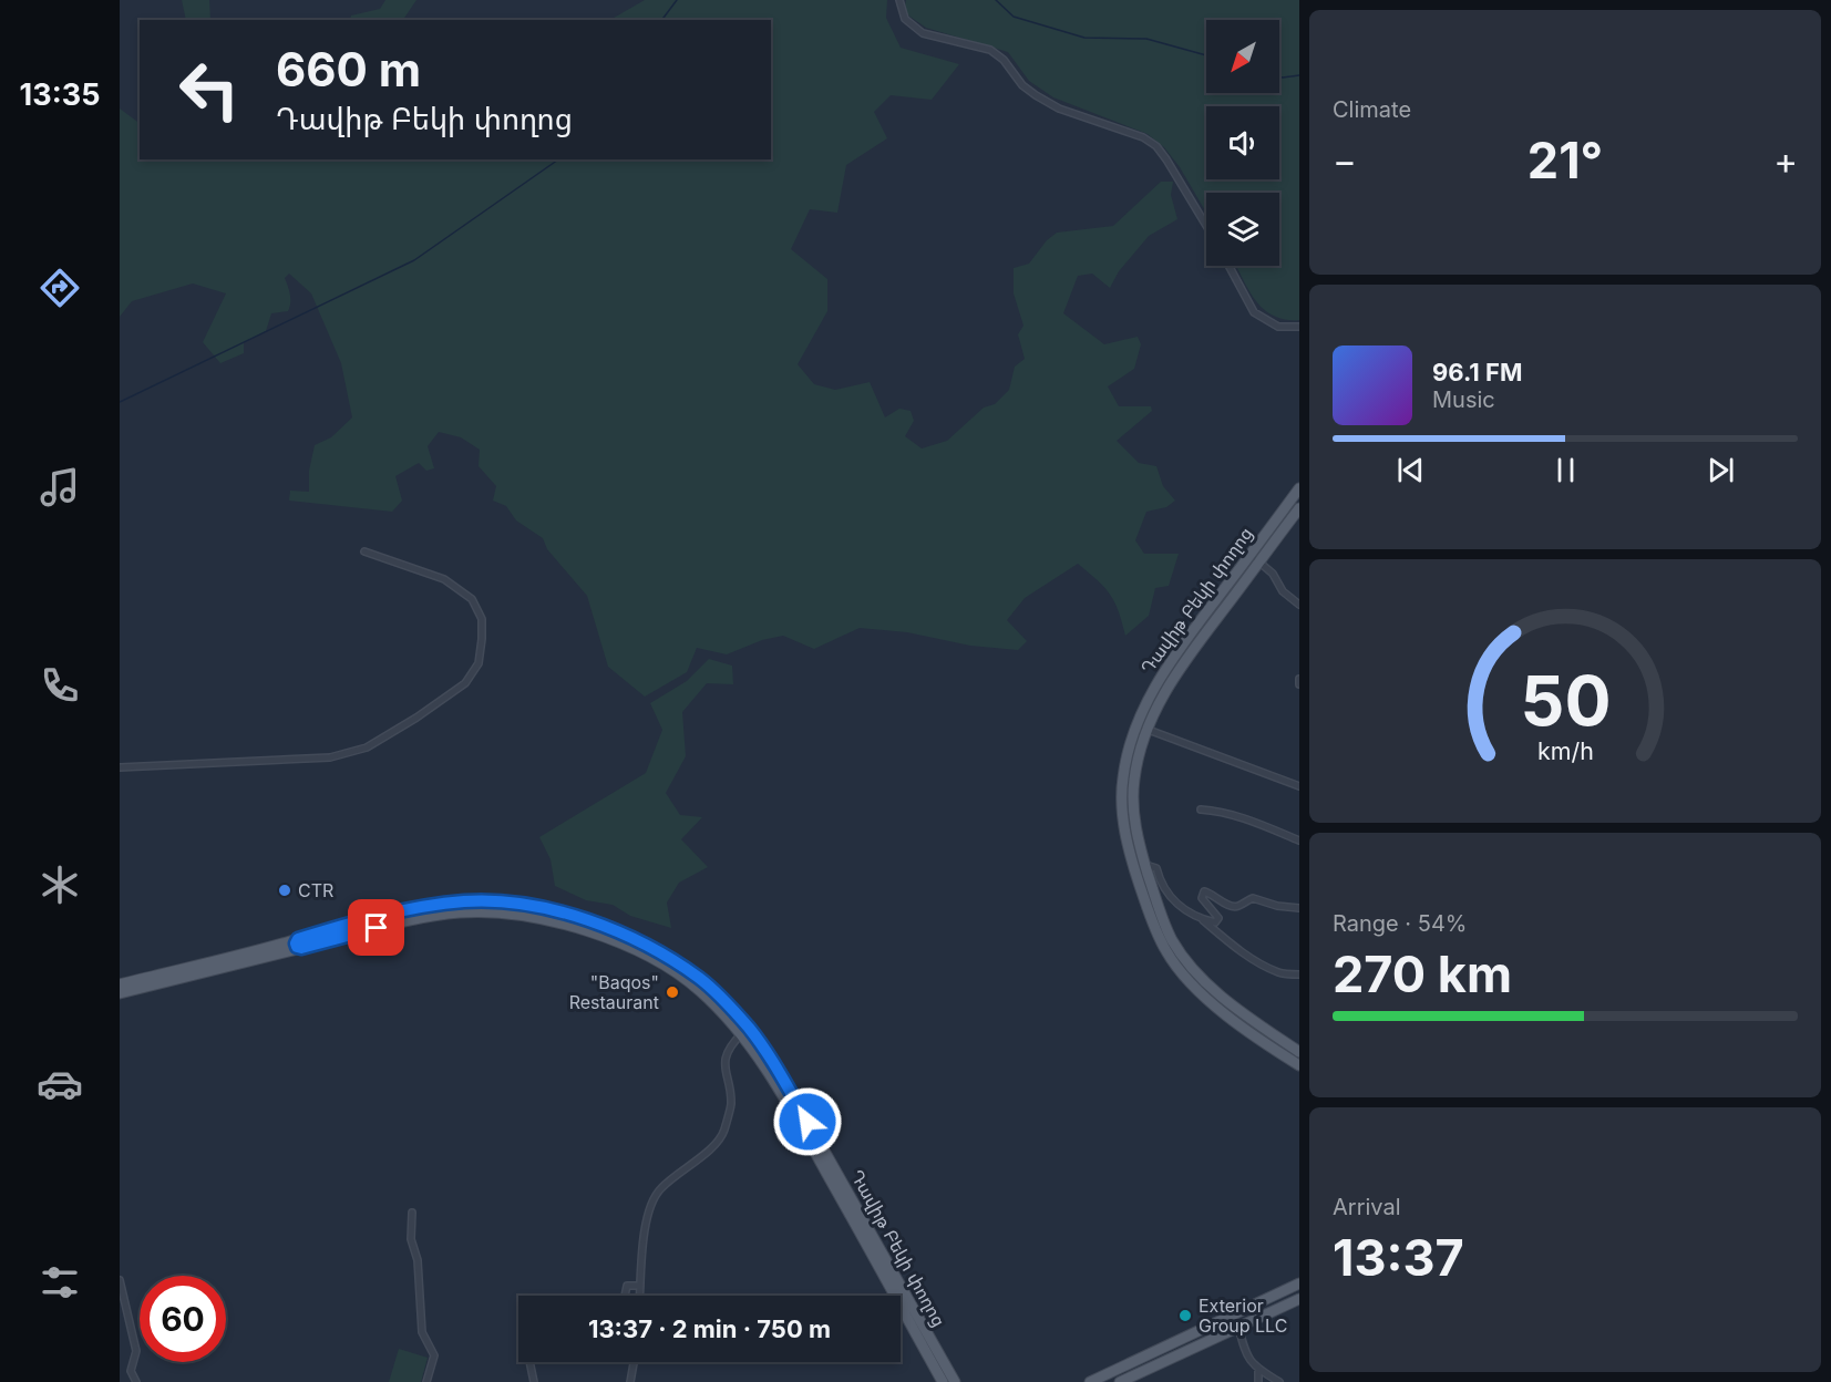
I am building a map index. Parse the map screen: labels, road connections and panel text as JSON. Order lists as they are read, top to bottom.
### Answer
{
  "streets": {
    "main road": ["Դավիթ Բեկի փողոց"]
  },
  "places": ["CTR", "\"Baqos\" Restaurant", "Exterior Group LLC"],
  "north": "bottom left",
  "page": {
    "tabs": "13:35",
    "tile": [
      "Climate",
      ["Range · 54%", "270 km"],
      ["Arrival", "13:37"]
    ],
    "turn": ["660 m", "Դավիթ Բեկի փողոց"],
    "heat": ["−", "21°", "+"],
    "song": ["96.1 FM", "Music"],
    "limit": "60",
    "trip": "13:37 · 2 min · 750 m",
    "gauge": ["50", "km/h"]
  }
}
